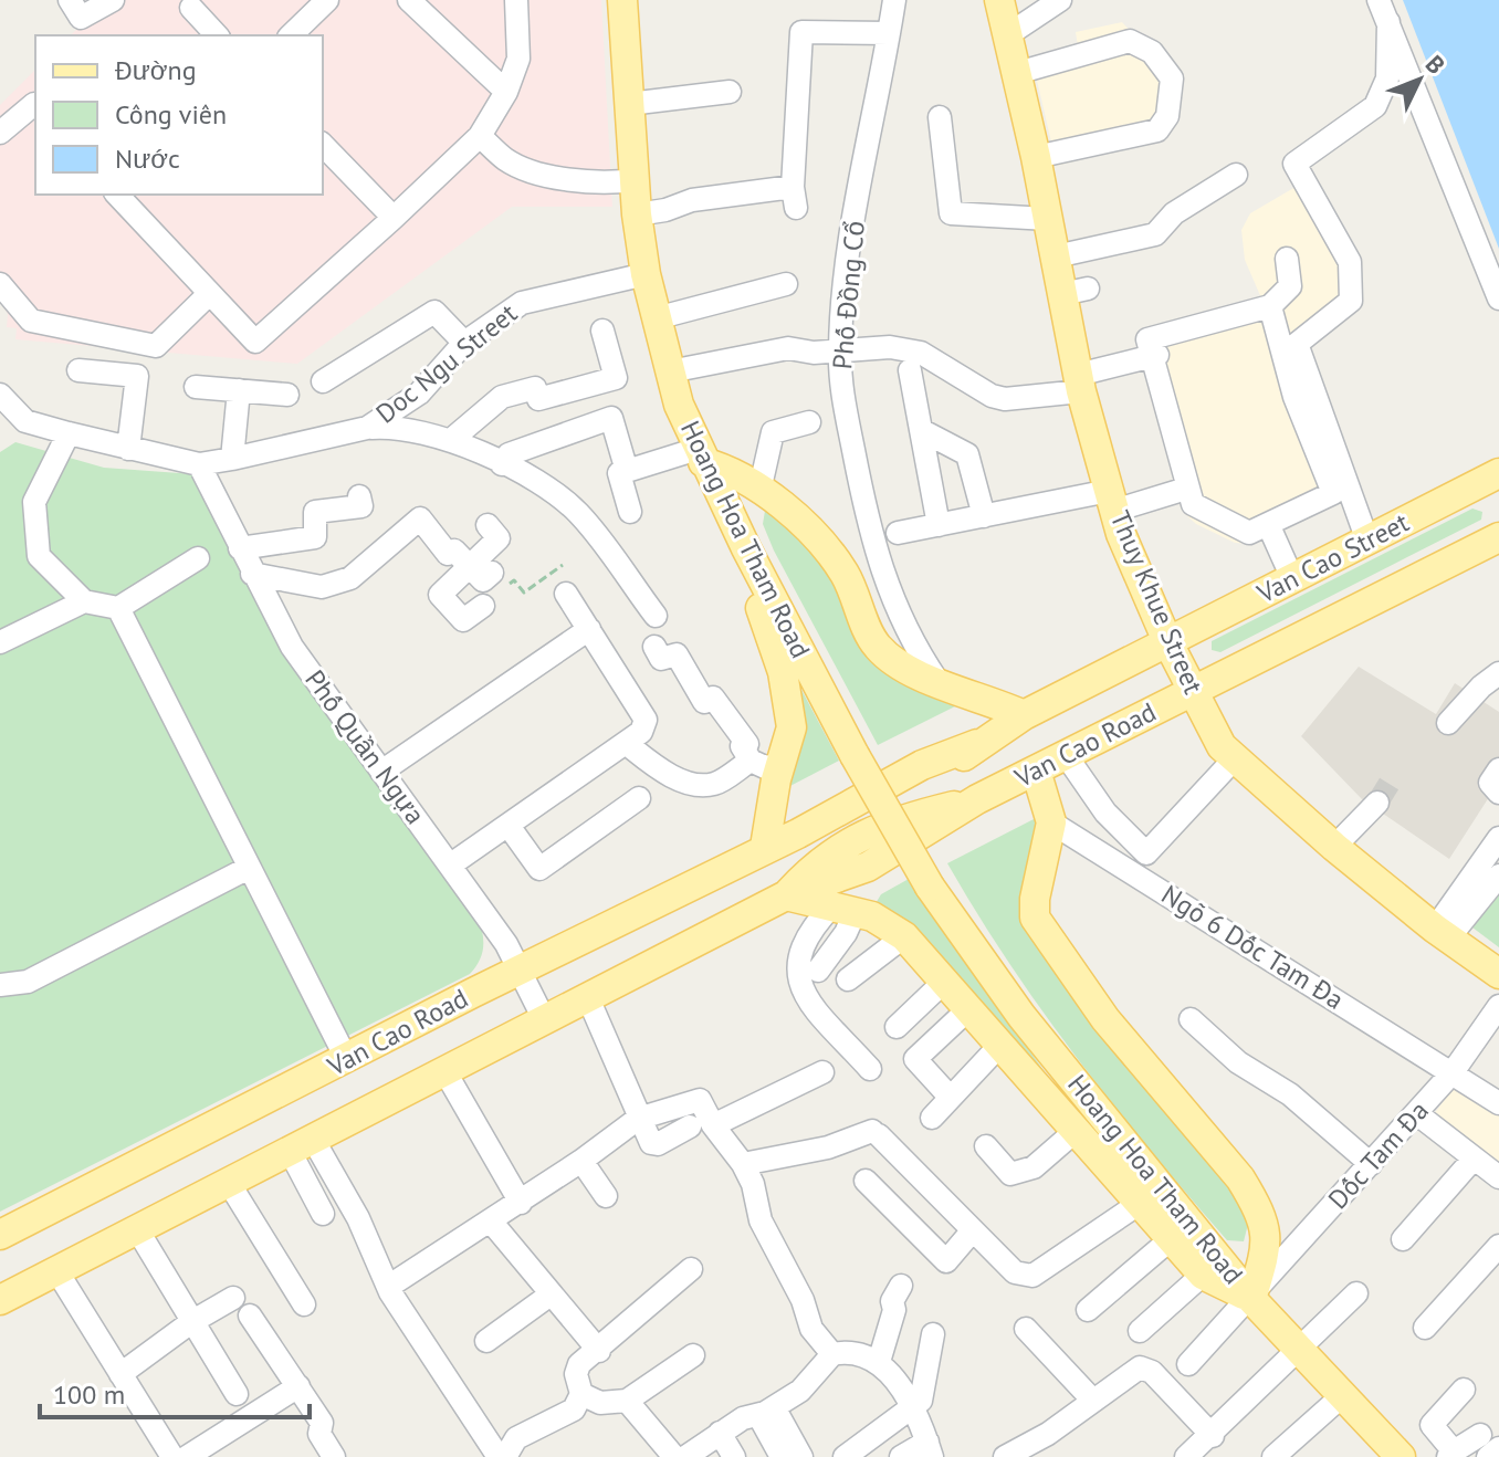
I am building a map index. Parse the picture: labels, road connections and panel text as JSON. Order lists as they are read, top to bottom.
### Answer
{
  "streets": {
    "main road": [
      "Hoang Hoa Tham Road",
      "Van Cao Street",
      "Thuy Khue Street",
      "Van Cao Road"
    ],
    "street": [
      "Phố Đồng Cổ",
      "Doc Ngu Street",
      "Phố Quần Ngựa",
      "Ngõ 6 Dốc Tam Đa",
      "Dốc Tam Đa"
    ]
  },
  "crossings": [
    ["Doc Ngu Street", "Hoang Hoa Tham Road"],
    ["Doc Ngu Street", "Phố Quần Ngựa"],
    ["Hoang Hoa Tham Road", "Dốc Tam Đa"],
    ["Van Cao Street", "Thuy Khue Street"],
    ["Van Cao Street", "Van Cao Road"],
    ["Thuy Khue Street", "Van Cao Road"],
    ["Van Cao Road", "Phố Quần Ngựa"],
    ["Ngõ 6 Dốc Tam Đa", "Dốc Tam Đa"]
  ],
  "legend": ["Đường", "Công viên", "Nước"],
  "scale_bar": "100 m",
  "north": "top right"
}
